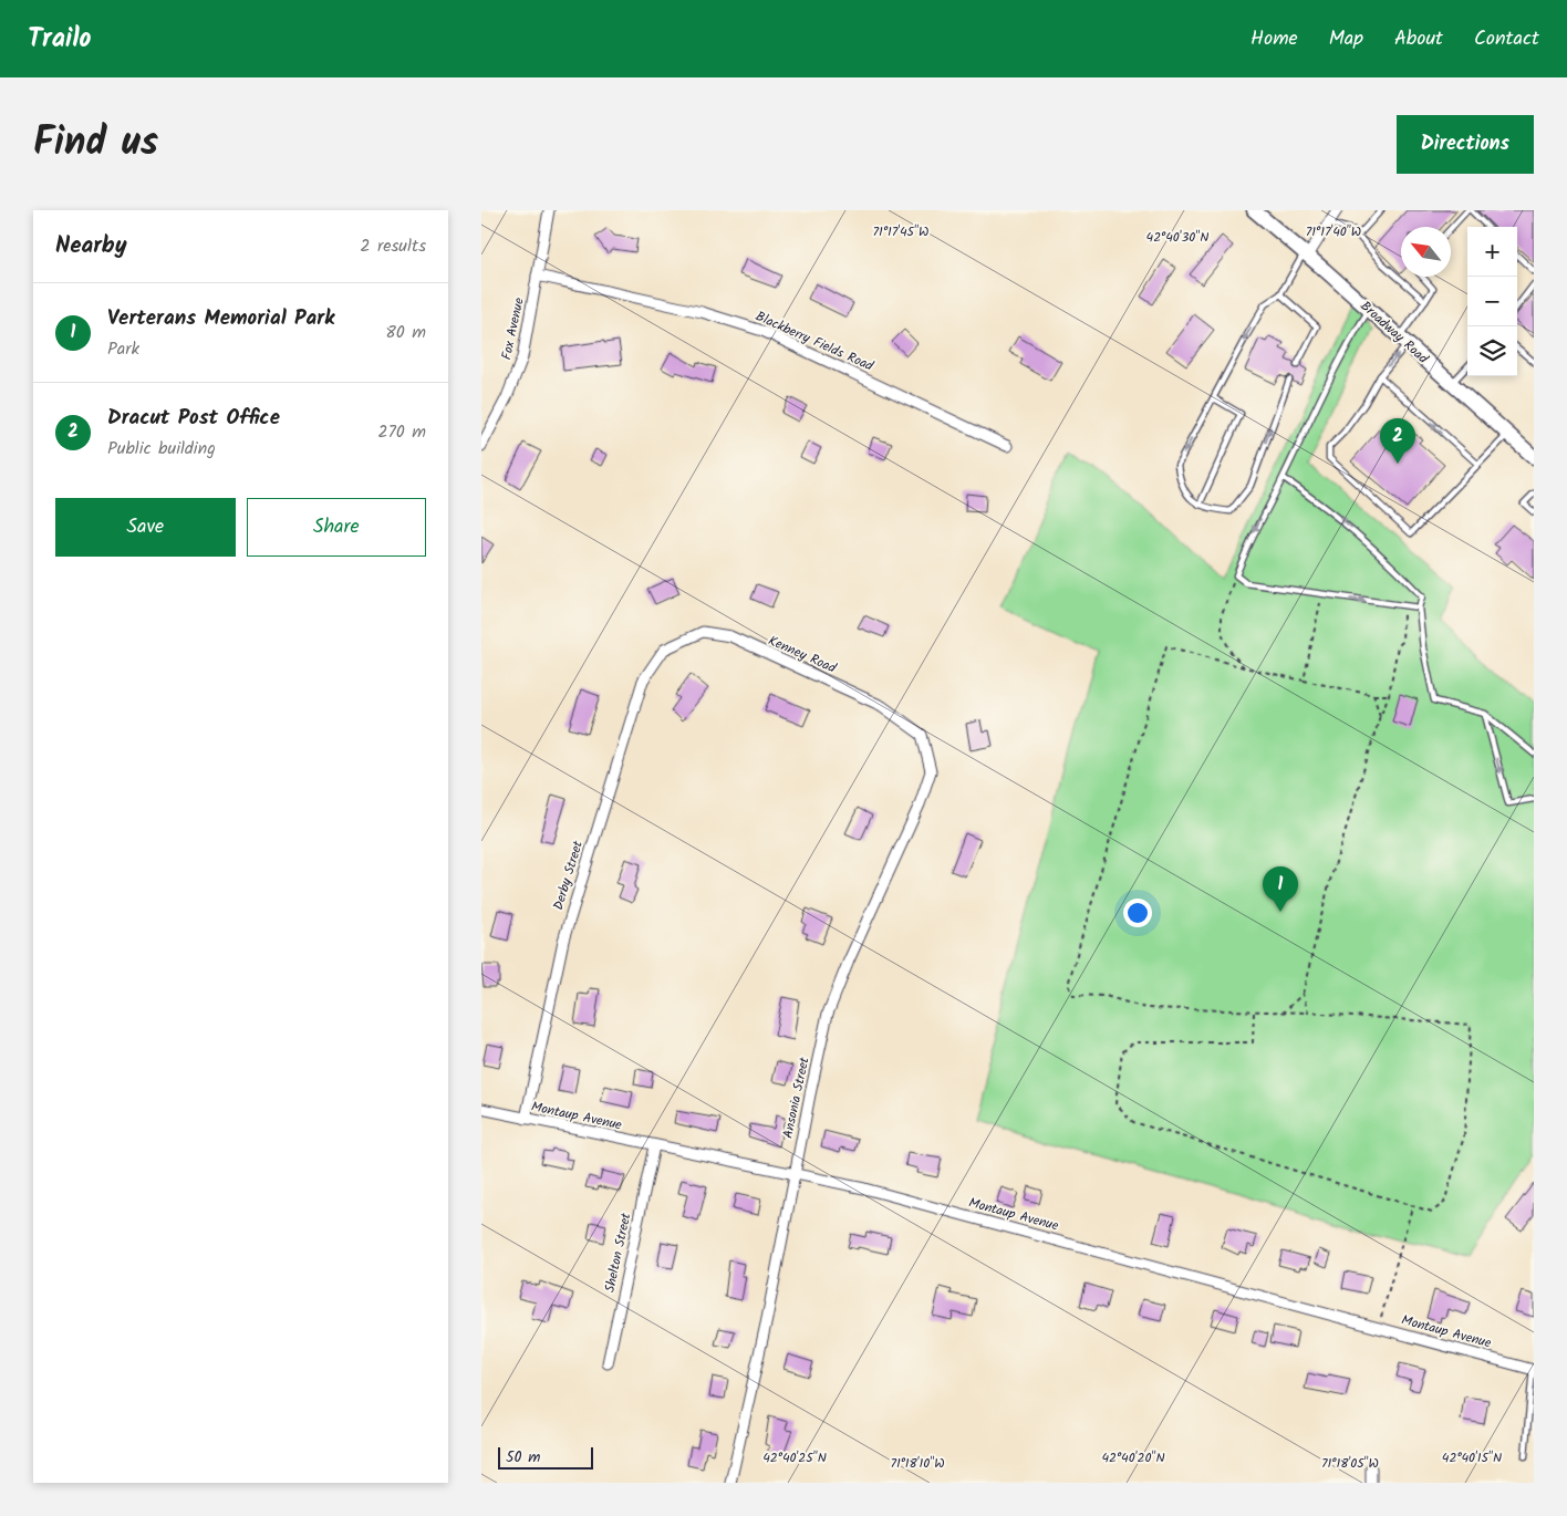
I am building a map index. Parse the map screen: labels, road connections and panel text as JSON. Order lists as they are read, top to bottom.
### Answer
{
  "streets": {
    "main road": ["Broadway Road"],
    "street": [
      "Fox Avenue",
      "Blackberry Fields Road",
      "Kenney Road",
      "Derby Street",
      "Ansonia Street",
      "Montaup Avenue",
      "Shelton Street"
    ]
  },
  "crossings": [
    ["Fox Avenue", "Blackberry Fields Road"],
    ["Kenney Road", "Derby Street"],
    ["Kenney Road", "Ansonia Street"],
    ["Derby Street", "Montaup Avenue"],
    ["Ansonia Street", "Montaup Avenue"],
    ["Montaup Avenue", "Shelton Street"]
  ],
  "scale_bar": "50 m",
  "north": "top left",
  "page": {
    "header": "Trailo",
    "nav": [
      "Home",
      "Map",
      "About",
      "Contact"
    ],
    "title": "Find us",
    "buttons": [
      "Directions",
      ["Save", "Share"]
    ],
    "heading": ["Nearby", "2 results"],
    "map_buttons": ["+", "−"],
    "list": [
      {
        "mark": "1",
        "name": "Verterans Memorial Park",
        "note": "Park",
        "value": "80 m"
      },
      {
        "mark": "2",
        "name": "Dracut Post Office",
        "note": "Public building",
        "value": "270 m"
      }
    ],
    "pins": ["2", "1"],
    "scale": "50 m"
  },
  "coordinates": [
    "71°17'45\"W",
    "71°17'40\"W",
    "42°40'30\"N",
    "42°40'25\"N",
    "42°40'20\"N",
    "42°40'15\"N",
    "71°18'10\"W",
    "71°18'05\"W"
  ]
}
